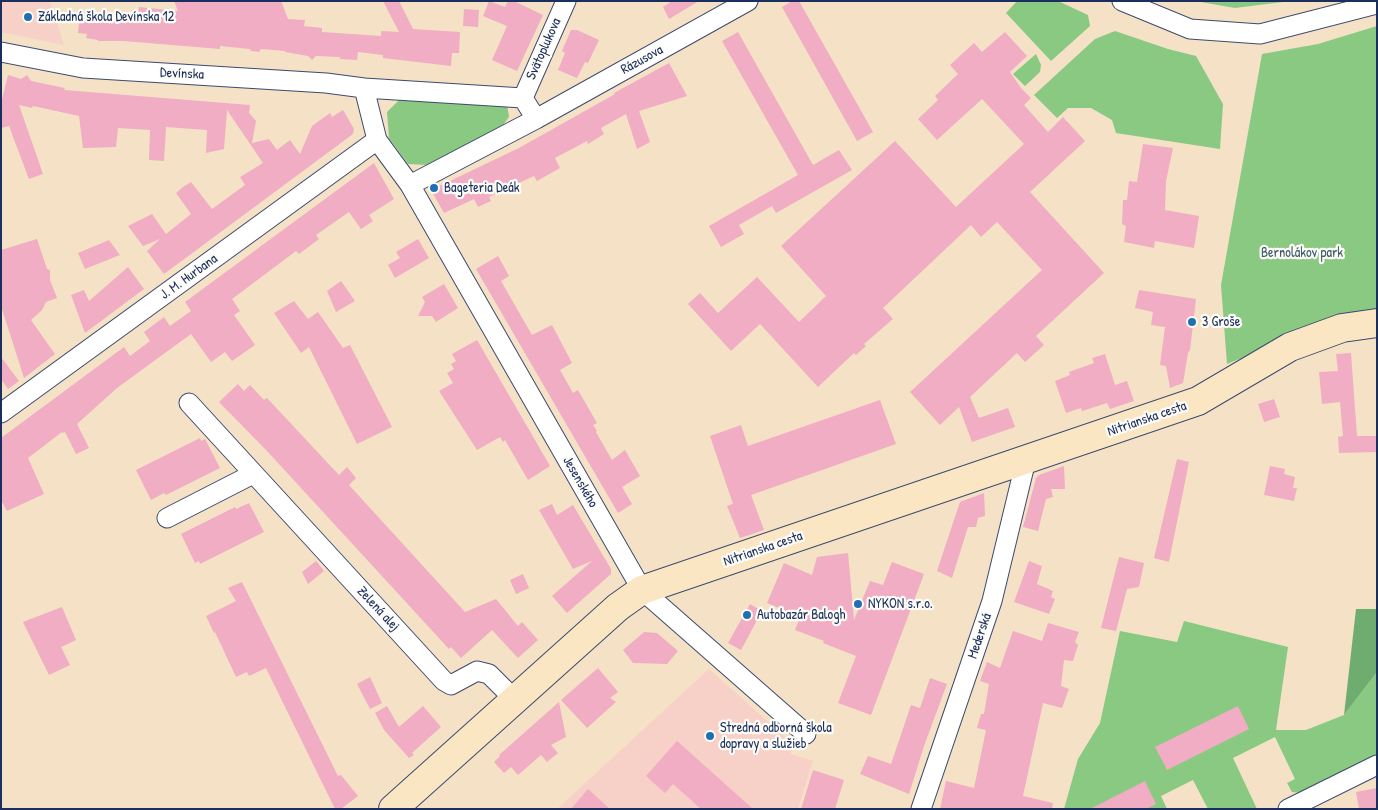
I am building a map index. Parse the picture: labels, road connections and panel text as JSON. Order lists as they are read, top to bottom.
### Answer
{
  "streets": {
    "main road": ["Nitrianska cesta"],
    "street": [
      "Svätoplukova",
      "Rázusova",
      "Devínska",
      "J. M. Hurbana",
      "Jesenského",
      "Zelená alej",
      "Mederská"
    ]
  },
  "crossings": [
    ["Svätoplukova", "Devínska"],
    ["Rázusova", "Jesenského"],
    ["J. M. Hurbana", "Jesenského"],
    ["Nitrianska cesta", "Jesenského"],
    ["Nitrianska cesta", "Zelená alej"],
    ["Nitrianska cesta", "Mederská"]
  ],
  "parks": ["Bernolákov park"],
  "places": [
    "Základná škola Devínska 12",
    "Bageteria Deák",
    "3 Groše",
    "NYKON s.r.o.",
    "Autobazár Balogh",
    "Stredná odborná škola dopravy a služieb"
  ]
}
